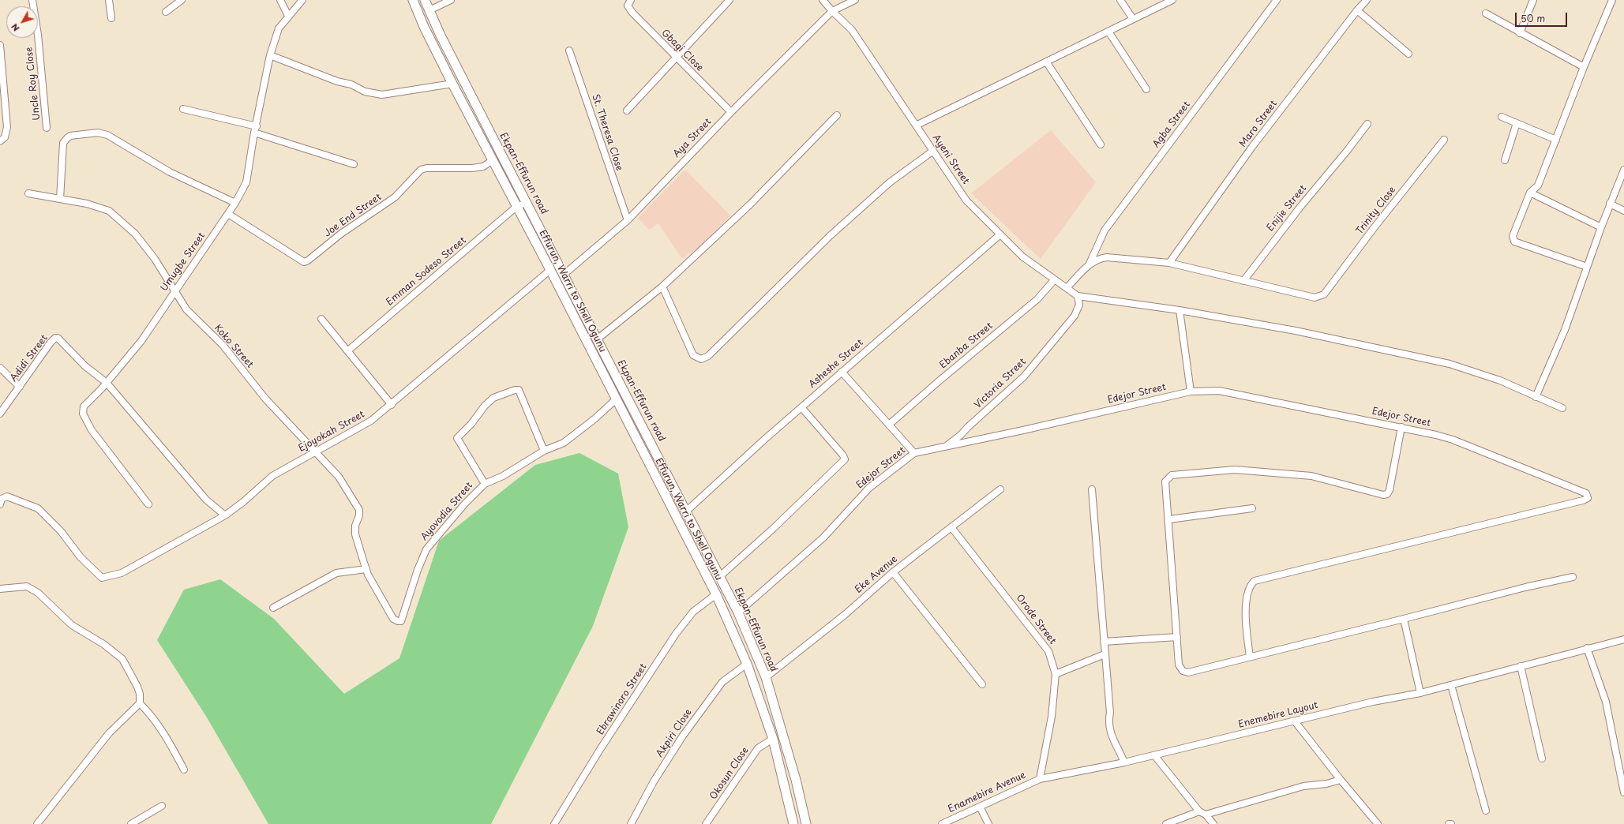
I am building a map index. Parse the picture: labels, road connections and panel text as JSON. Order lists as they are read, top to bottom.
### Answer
{
  "streets": {
    "main road": ["Ekpan-Effurun road", "Effurun, Warri to Shell Ogunu"],
    "street": [
      "Gbagi Close",
      "Uncle Roy Close",
      "Maro Street",
      "Agba Street",
      "St. Theresa Close",
      "Aya Street",
      "Ayeni Street",
      "Enijie Street",
      "Trinity Close",
      "Joe End Street",
      "Umugbe Street",
      "Emman Sodeso Street",
      "Ebanba Street",
      "Koko Street",
      "Adidi Street",
      "Asheshe Street",
      "Victoria Street",
      "Edejor Street",
      "Ejoyokah Street",
      "Ayovodia Street",
      "Eke Avenue",
      "Orode Street",
      "Ebrawinoro Street",
      "Enemebire Layout",
      "Akpiri Close",
      "Okosun Close",
      "Enamebire Avenue"
    ]
  },
  "crossings": [
    ["Gbagi Close", "Aya Street"],
    ["St. Theresa Close", "Aya Street"],
    ["Aya Street", "Ayeni Street"],
    ["Aya Street", "Ekpan-Effurun road"],
    ["Ayeni Street", "Ebanba Street"],
    ["Ayeni Street", "Asheshe Street"],
    ["Ayeni Street", "Victoria Street"],
    ["Ekpan-Effurun road", "Emman Sodeso Street"],
    ["Ekpan-Effurun road", "Asheshe Street"],
    ["Ekpan-Effurun road", "Edejor Street"],
    ["Ekpan-Effurun road", "Eke Avenue"],
    ["Enijie Street", "Trinity Close"],
    ["Joe End Street", "Umugbe Street"],
    ["Joe End Street", "Effurun, Warri to Shell Ogunu"],
    ["Umugbe Street", "Koko Street"],
    ["Umugbe Street", "Adidi Street"],
    ["Emman Sodeso Street", "Effurun, Warri to Shell Ogunu"],
    ["Effurun, Warri to Shell Ogunu", "Ejoyokah Street"],
    ["Effurun, Warri to Shell Ogunu", "Ayovodia Street"],
    ["Effurun, Warri to Shell Ogunu", "Ebrawinoro Street"],
    ["Effurun, Warri to Shell Ogunu", "Akpiri Close"],
    ["Effurun, Warri to Shell Ogunu", "Okosun Close"],
    ["Koko Street", "Ejoyokah Street"],
    ["Koko Street", "Ayovodia Street"],
    ["Victoria Street", "Edejor Street"],
    ["Eke Avenue", "Orode Street"],
    ["Orode Street", "Enemebire Layout"],
    ["Orode Street", "Enamebire Avenue"],
    ["Enemebire Layout", "Enamebire Avenue"]
  ],
  "scale_bar": "50 m",
  "north": "bottom left"
}
